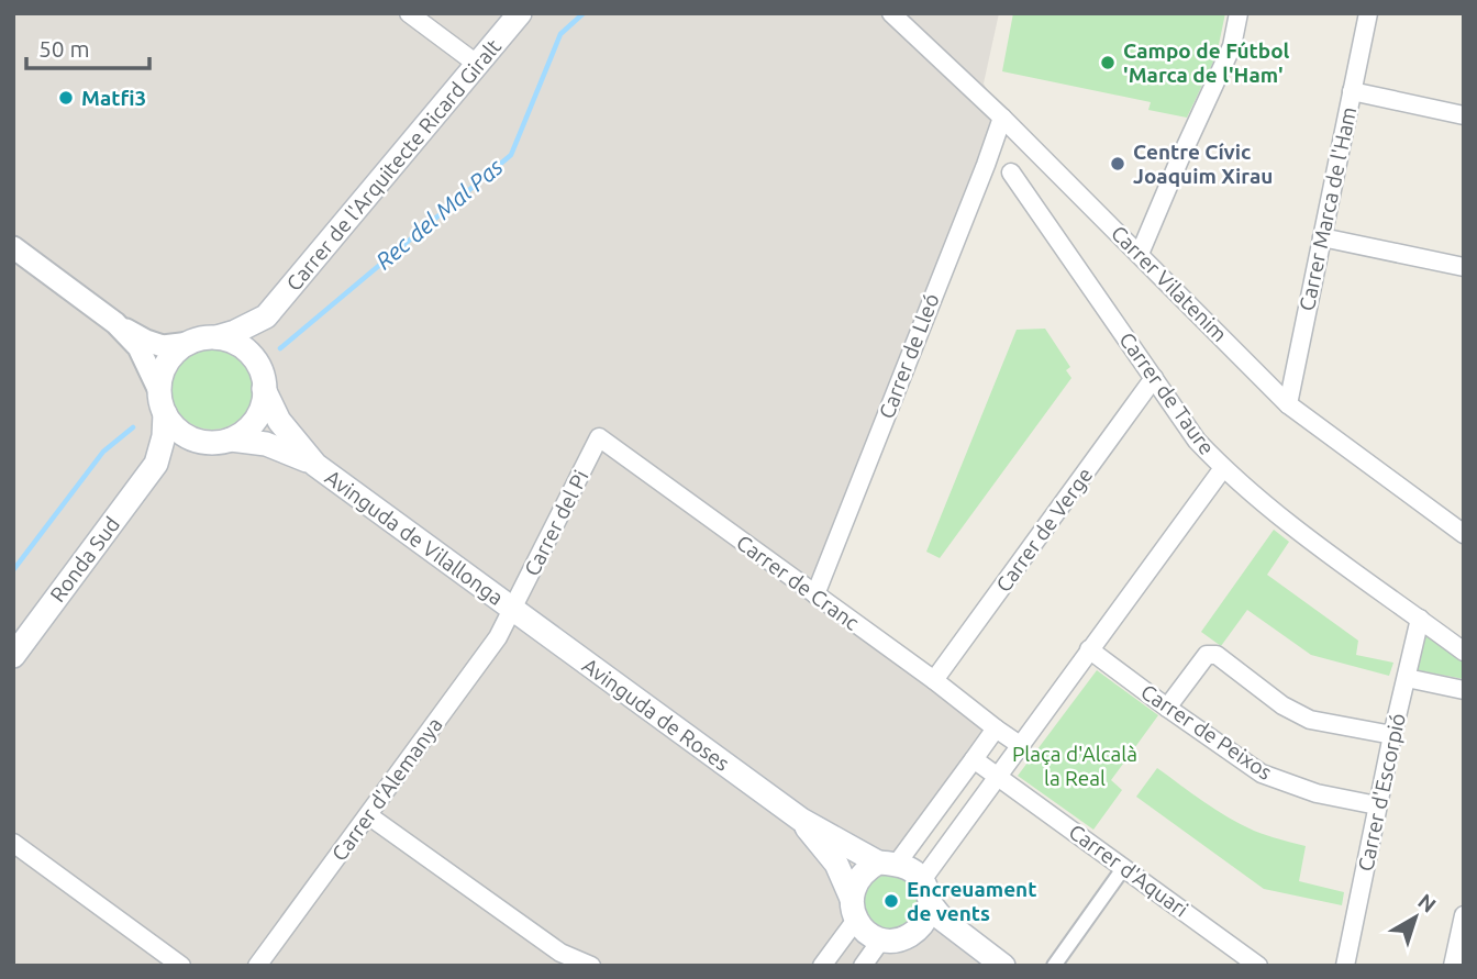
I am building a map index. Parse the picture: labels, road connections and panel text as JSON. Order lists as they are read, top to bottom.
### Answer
{
  "streets": {
    "main road": [
      "Carrer de l'Arquitecte Ricard Giralt",
      "Avinguda de Vilallonga",
      "Ronda Sud",
      "Avinguda de Roses"
    ],
    "street": [
      "Carrer Marca de l'Ham",
      "Carrer Vilatenim",
      "Carrer de Lleó",
      "Carrer de Taure",
      "Carrer del Pi",
      "Carrer de Verge",
      "Carrer de Cranc",
      "Carrer de Peixos",
      "Carrer d'Alemanya",
      "Carrer d'Escorpió",
      "Carrer d'Aquari"
    ]
  },
  "crossings": [
    ["Carrer de l'Arquitecte Ricard Giralt", "Avinguda de Vilallonga"],
    ["Carrer de l'Arquitecte Ricard Giralt", "Ronda Sud"],
    ["Carrer Marca de l'Ham", "Carrer Vilatenim"],
    ["Carrer Vilatenim", "Carrer de Lleó"],
    ["Carrer de Lleó", "Carrer de Cranc"],
    ["Carrer de Taure", "Carrer de Verge"],
    ["Carrer de Taure", "Carrer d'Escorpió"],
    ["Carrer del Pi", "Avinguda de Vilallonga"],
    ["Carrer del Pi", "Carrer de Cranc"],
    ["Carrer del Pi", "Avinguda de Roses"],
    ["Carrer del Pi", "Carrer d'Alemanya"],
    ["Carrer de Verge", "Carrer de Cranc"],
    ["Avinguda de Vilallonga", "Ronda Sud"],
    ["Avinguda de Vilallonga", "Avinguda de Roses"],
    ["Avinguda de Vilallonga", "Carrer d'Alemanya"],
    ["Avinguda de Roses", "Carrer d'Alemanya"],
    ["Carrer de Peixos", "Carrer d'Escorpió"]
  ],
  "water": ["Rec del Mal Pas"],
  "parks": ["Plaça d'Alcalà la Real"],
  "places": [
    "Campo de Fútbol 'Marca de l'Ham'",
    "Matfi3",
    "Centre Cívic Joaquim Xirau",
    "Encreuament de vents"
  ],
  "scale_bar": "50 m",
  "north": "top right"
}
